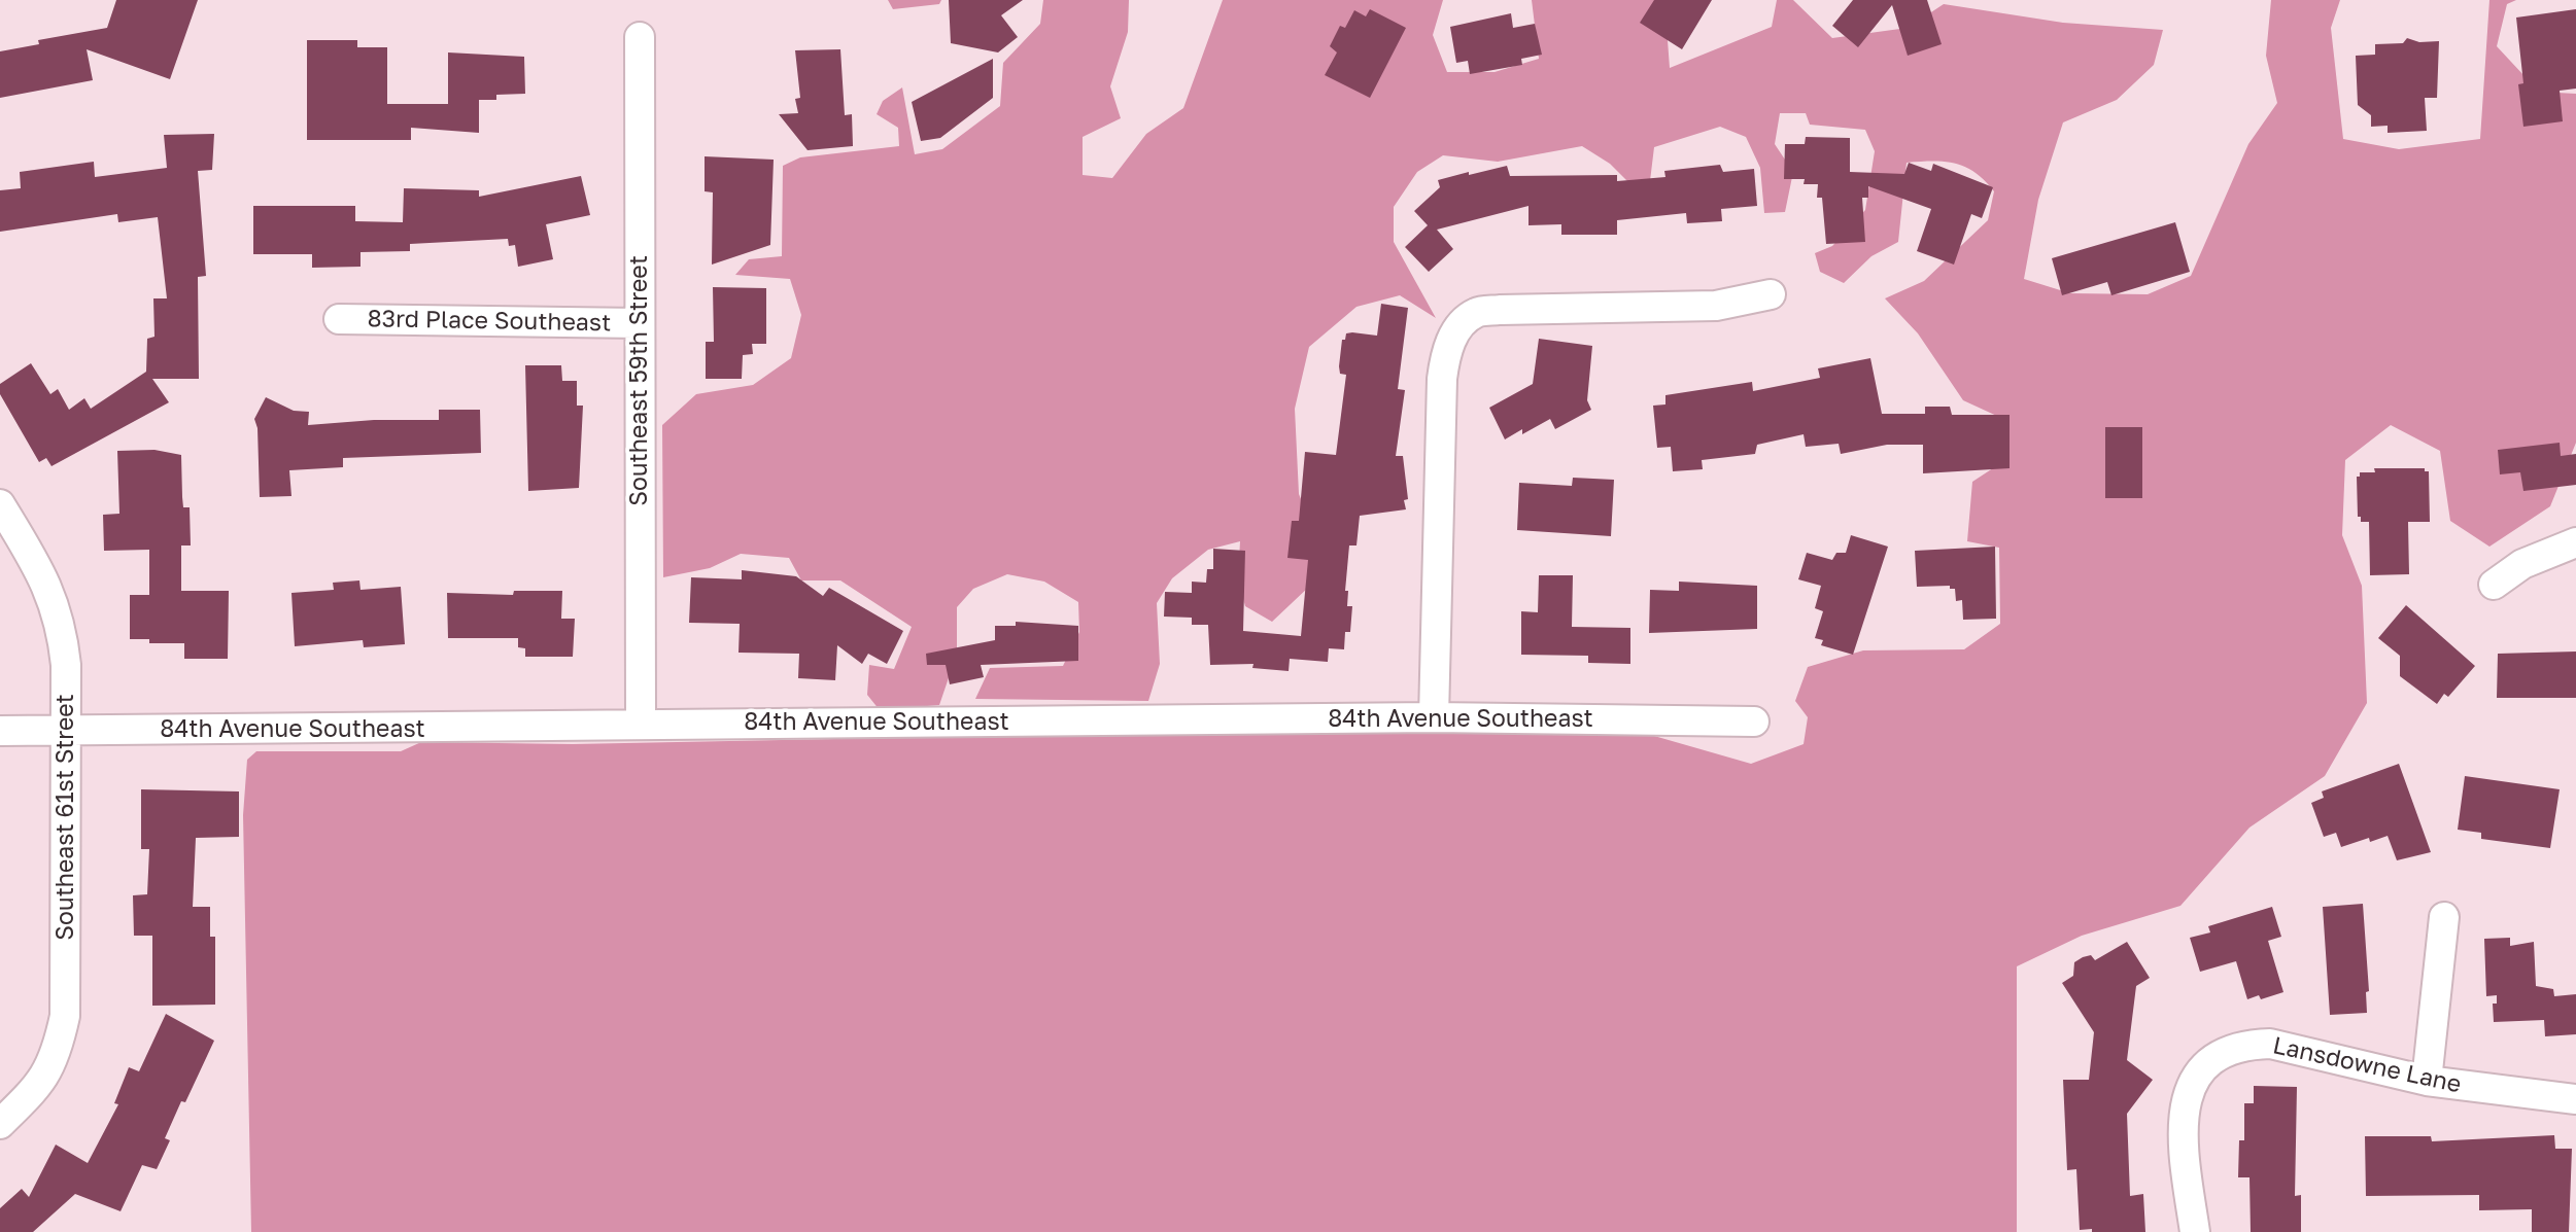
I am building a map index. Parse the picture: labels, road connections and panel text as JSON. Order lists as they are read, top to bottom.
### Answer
{
  "streets": {
    "street": [
      "83rd Place Southeast",
      "Southeast 59th Street",
      "84th Avenue Southeast",
      "Southeast 61st Street",
      "Lansdowne Lane"
    ]
  },
  "crossings": [
    ["83rd Place Southeast", "Southeast 59th Street"],
    ["Southeast 59th Street", "84th Avenue Southeast"],
    ["84th Avenue Southeast", "Southeast 61st Street"]
  ]
}
